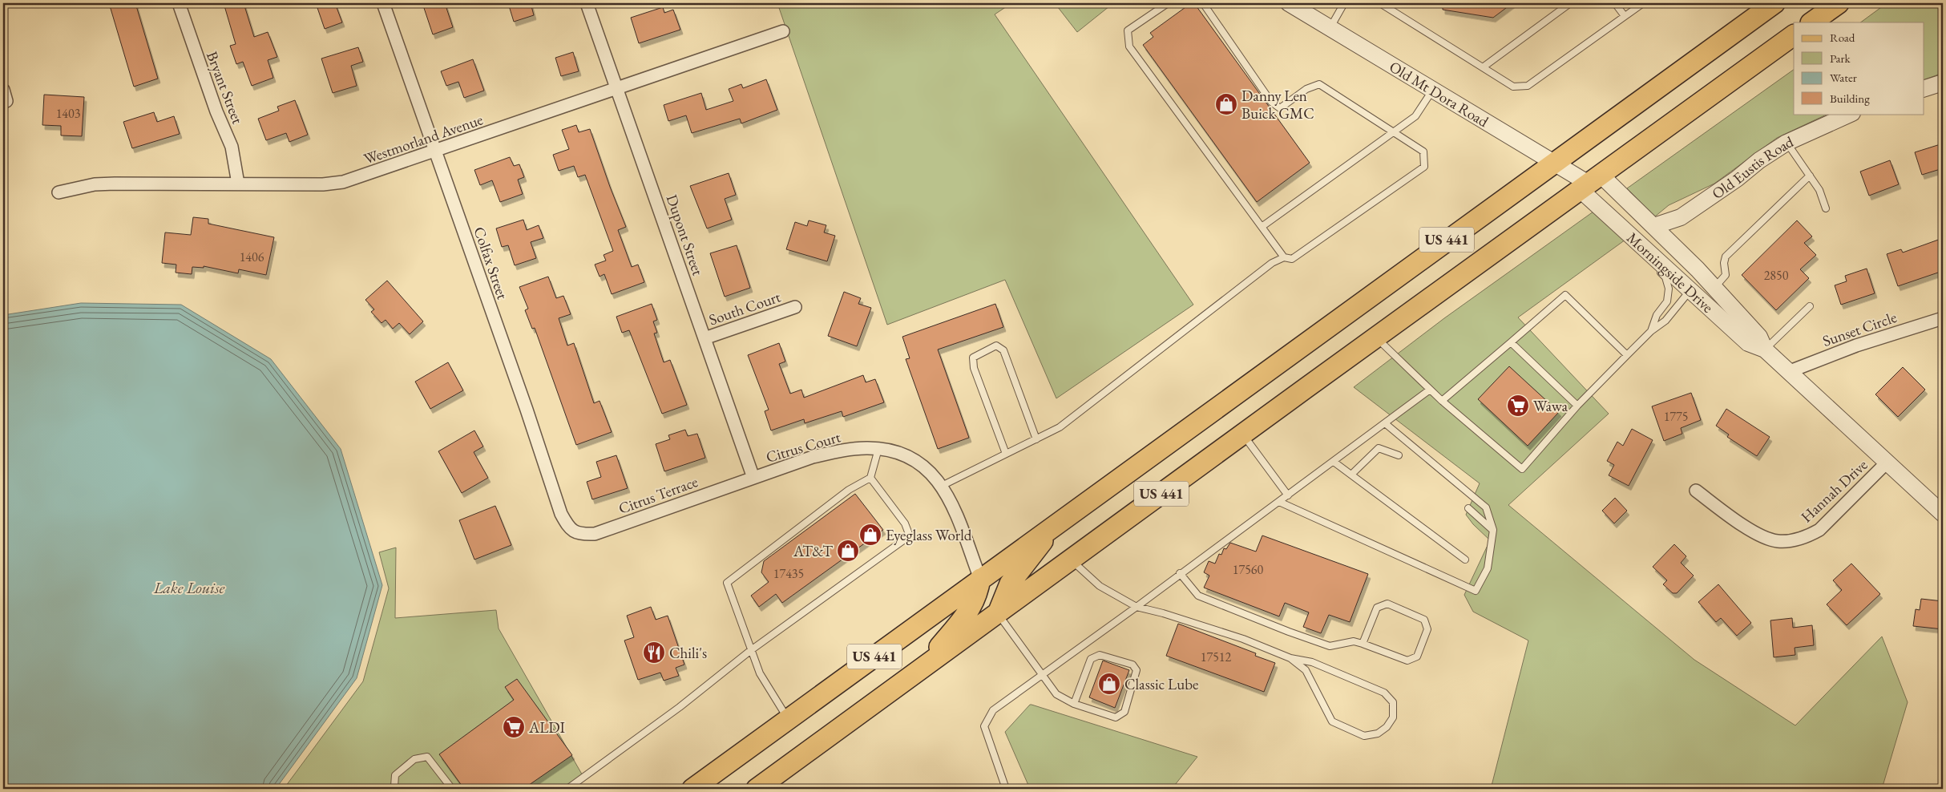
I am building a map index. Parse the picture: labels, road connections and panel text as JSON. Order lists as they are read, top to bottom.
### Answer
{
  "streets": {
    "main road": ["US 441"],
    "street": [
      "Bryant Street",
      "Old Mt Dora Road",
      "Westmorland Avenue",
      "Old Eustis Road",
      "Dupont Street",
      "Colfax Street",
      "Morningside Drive",
      "South Court",
      "Sunset Circle",
      "Citrus Court",
      "Hannah Drive",
      "Citrus Terrace"
    ]
  },
  "crossings": [
    ["Bryant Street", "Westmorland Avenue"],
    ["Old Mt Dora Road", "US 441"],
    ["Old Mt Dora Road", "Morningside Drive"],
    ["Westmorland Avenue", "Dupont Street"],
    ["Westmorland Avenue", "Colfax Street"],
    ["Old Eustis Road", "Morningside Drive"],
    ["Dupont Street", "South Court"],
    ["Dupont Street", "Citrus Court"],
    ["Dupont Street", "Citrus Terrace"],
    ["US 441", "Morningside Drive"],
    ["US 441", "Citrus Court"],
    ["Colfax Street", "Citrus Terrace"],
    ["Morningside Drive", "Sunset Circle"],
    ["Morningside Drive", "Hannah Drive"],
    ["Citrus Court", "Citrus Terrace"]
  ],
  "water": ["Lake Louise"],
  "places": {
    "shop": [
      "Danny Len Buick GMC",
      "Eyeglass World",
      "AT&T",
      "Classic Lube"
    ],
    "supermarket": ["Wawa", "ALDI"],
    "restaurant": ["Chili's"]
  },
  "house_numbers": [
    "1403",
    "1406",
    "2850",
    "1775",
    "17560",
    "17435",
    "17512"
  ],
  "legend": [
    "Road",
    "Park",
    "Water",
    "Building"
  ]
}
